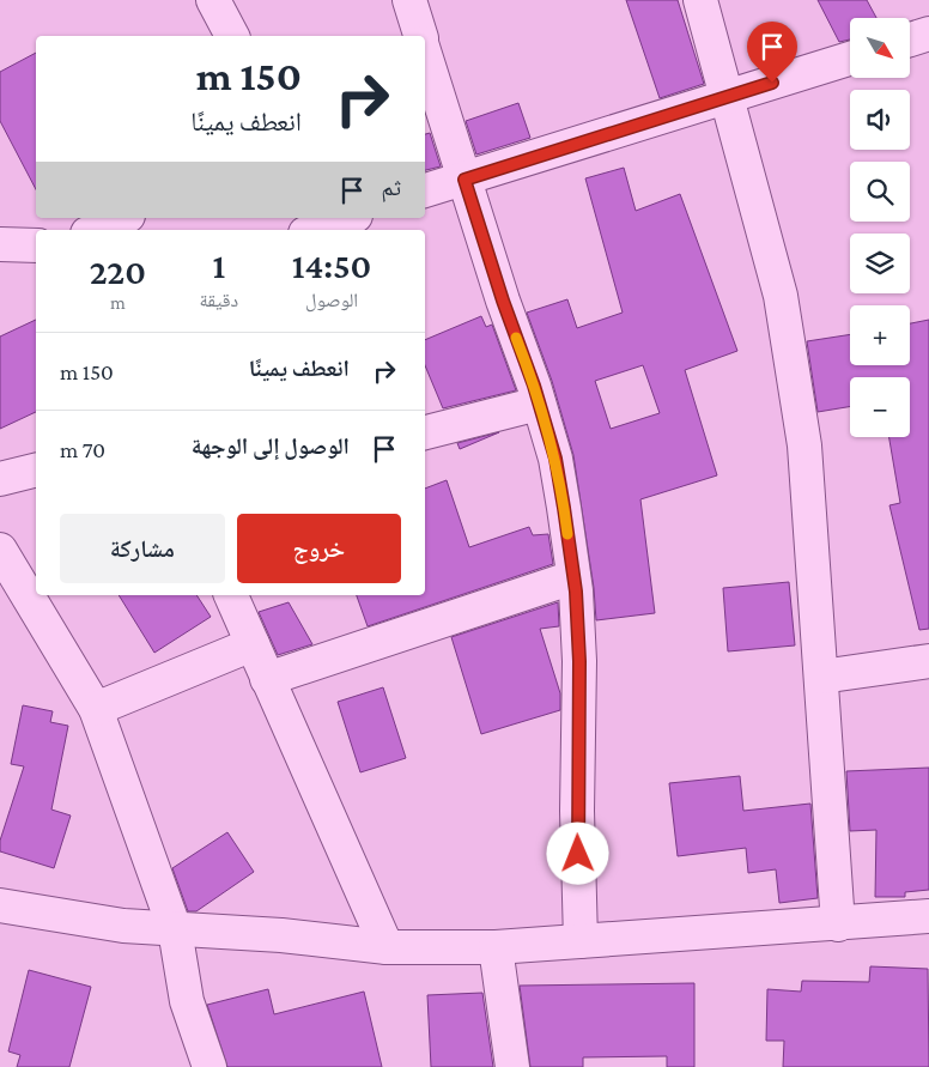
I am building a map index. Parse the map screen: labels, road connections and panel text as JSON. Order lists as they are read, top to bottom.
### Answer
{
  "north": "bottom right",
  "page": {
    "map_buttons": ["+", "−"],
    "turn": ["150 m", "انعطف يمينًا"],
    "then": "ثم",
    "eta": [
      "14:50",
      "الوصول",
      "1",
      "دقيقة",
      "220",
      "m"
    ],
    "list": [
      {
        "name": "انعطف يمينًا",
        "value": "150 m"
      },
      {
        "name": "الوصول إلى الوجهة",
        "value": "70 m"
      }
    ],
    "buttons": ["خروج", "مشاركة"]
  }
}
